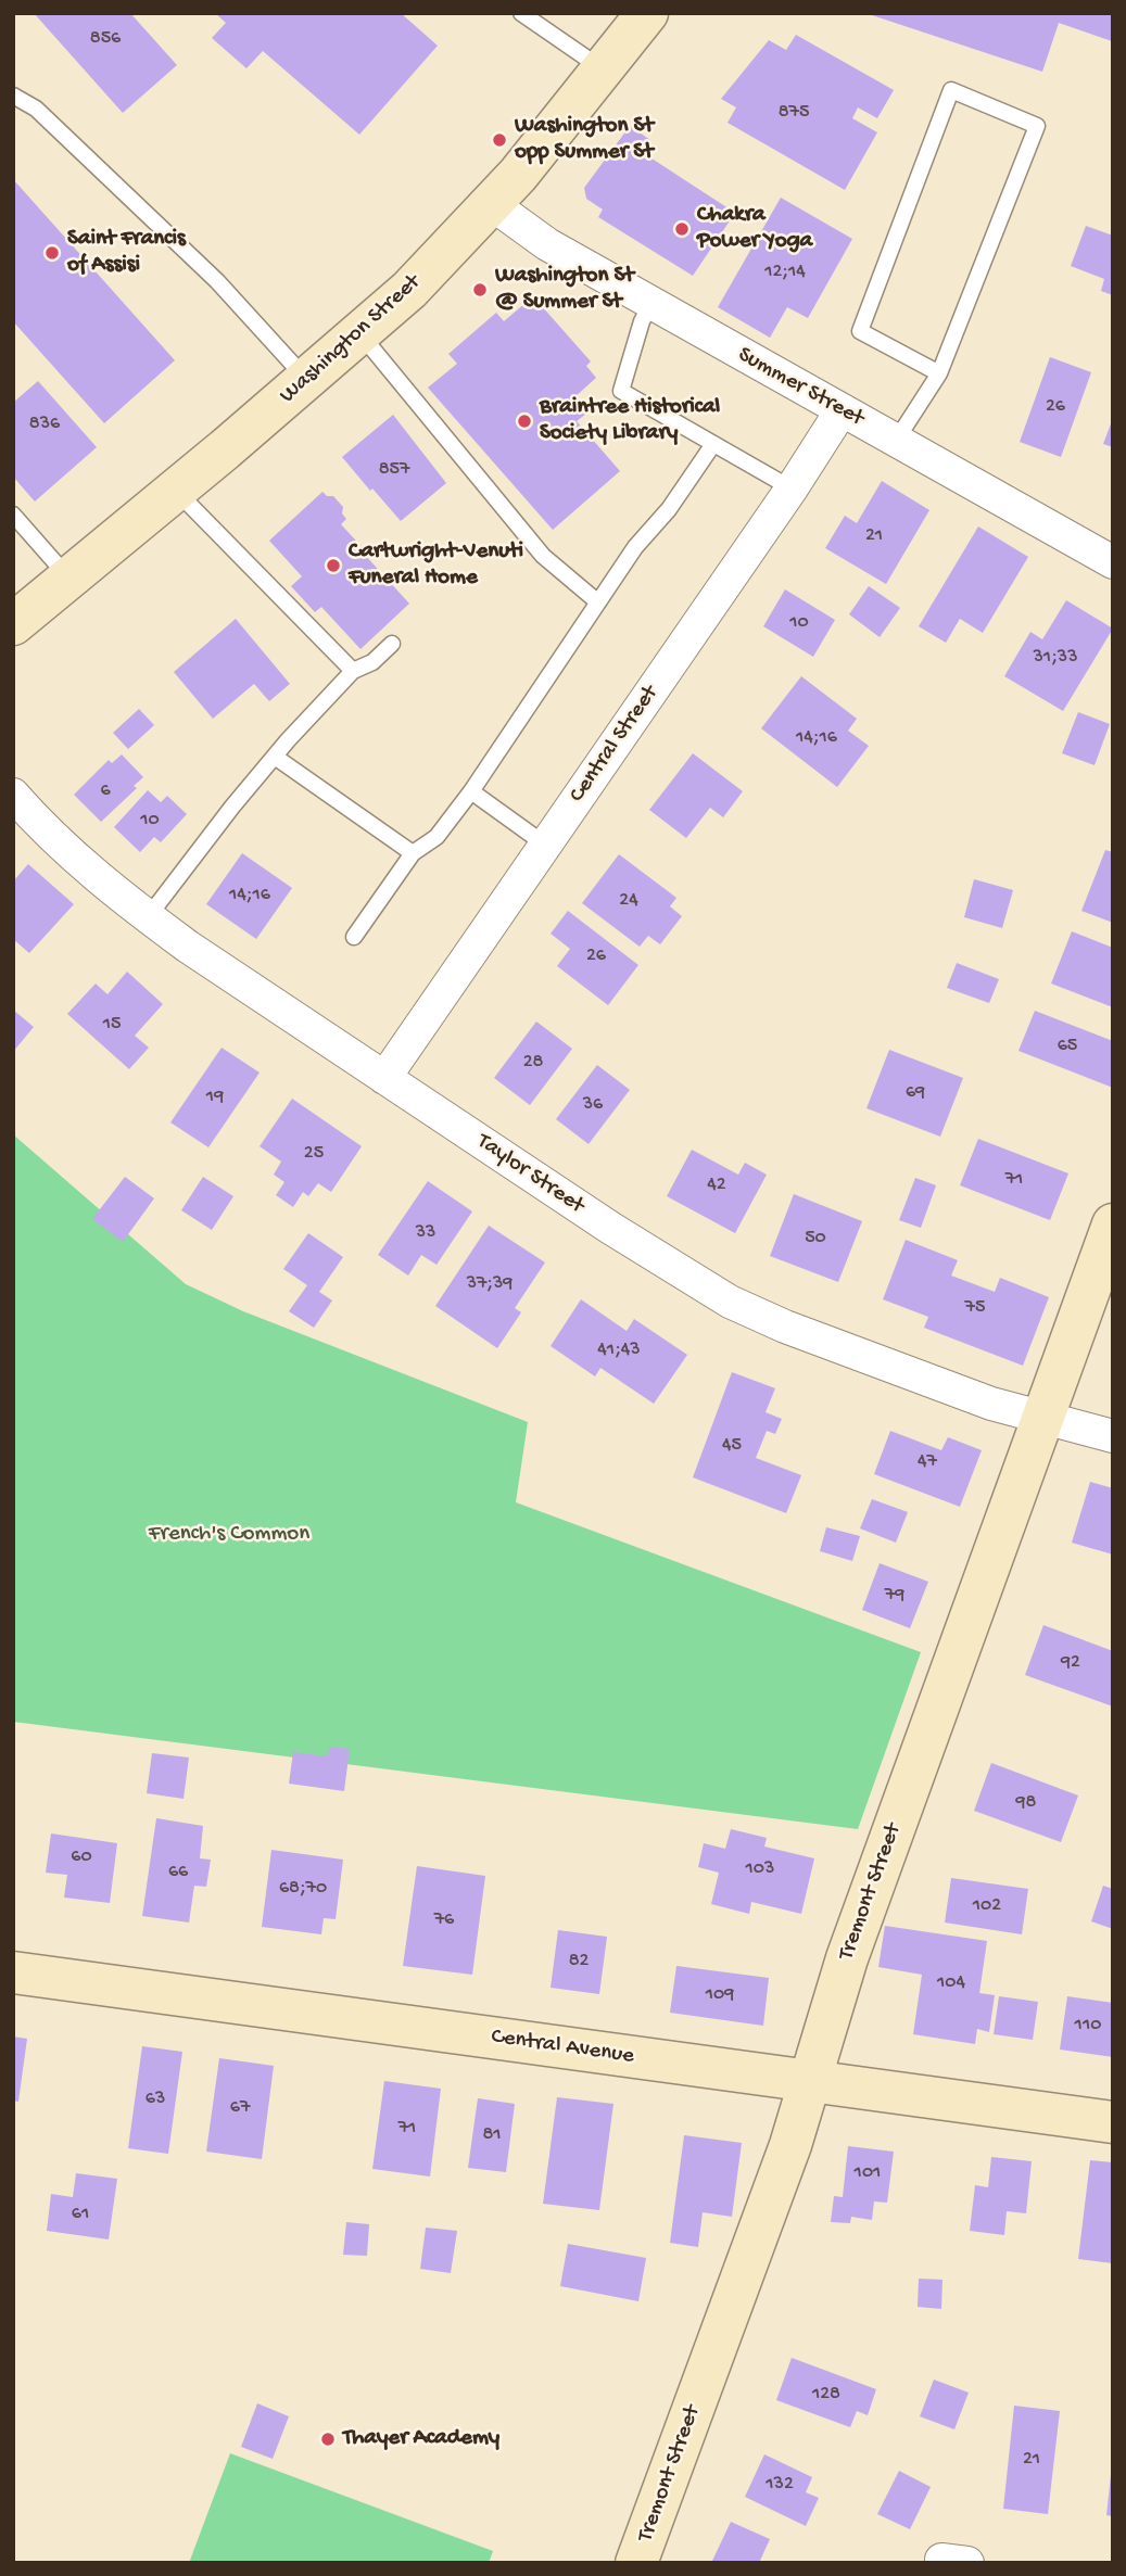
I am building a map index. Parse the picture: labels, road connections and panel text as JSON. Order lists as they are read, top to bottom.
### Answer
{
  "streets": {
    "main road": ["Washington Street", "Tremont Street", "Central Avenue"],
    "street": ["Summer Street", "Central Street", "Taylor Street"]
  },
  "crossings": [
    ["Washington Street", "Summer Street"],
    ["Summer Street", "Central Street"],
    ["Central Street", "Taylor Street"],
    ["Taylor Street", "Tremont Street"],
    ["Tremont Street", "Central Avenue"]
  ],
  "parks": ["French's Common"],
  "places": [
    "Washington St opp Summer St",
    "Chakra Power Yoga",
    "Saint Francis of Assisi",
    "Washington St @ Summer St",
    "Braintree Historical Society Library",
    "Cartwright-Venuti Funeral Home",
    "Thayer Academy"
  ],
  "house_numbers": [
    "856",
    "875",
    "12;14",
    "26",
    "836",
    "857",
    "21",
    "10",
    "31;33",
    "14;16",
    "6",
    "10",
    "14;16",
    "24",
    "26",
    "15",
    "65",
    "28",
    "69",
    "19",
    "36",
    "25",
    "71",
    "42",
    "33",
    "50",
    "37;39",
    "75",
    "41;43",
    "45",
    "47",
    "79",
    "92",
    "98",
    "60",
    "103",
    "66",
    "68;70",
    "102",
    "76",
    "82",
    "104",
    "109",
    "110",
    "63",
    "67",
    "71",
    "81",
    "101",
    "61",
    "128",
    "21",
    "132"
  ]
}
